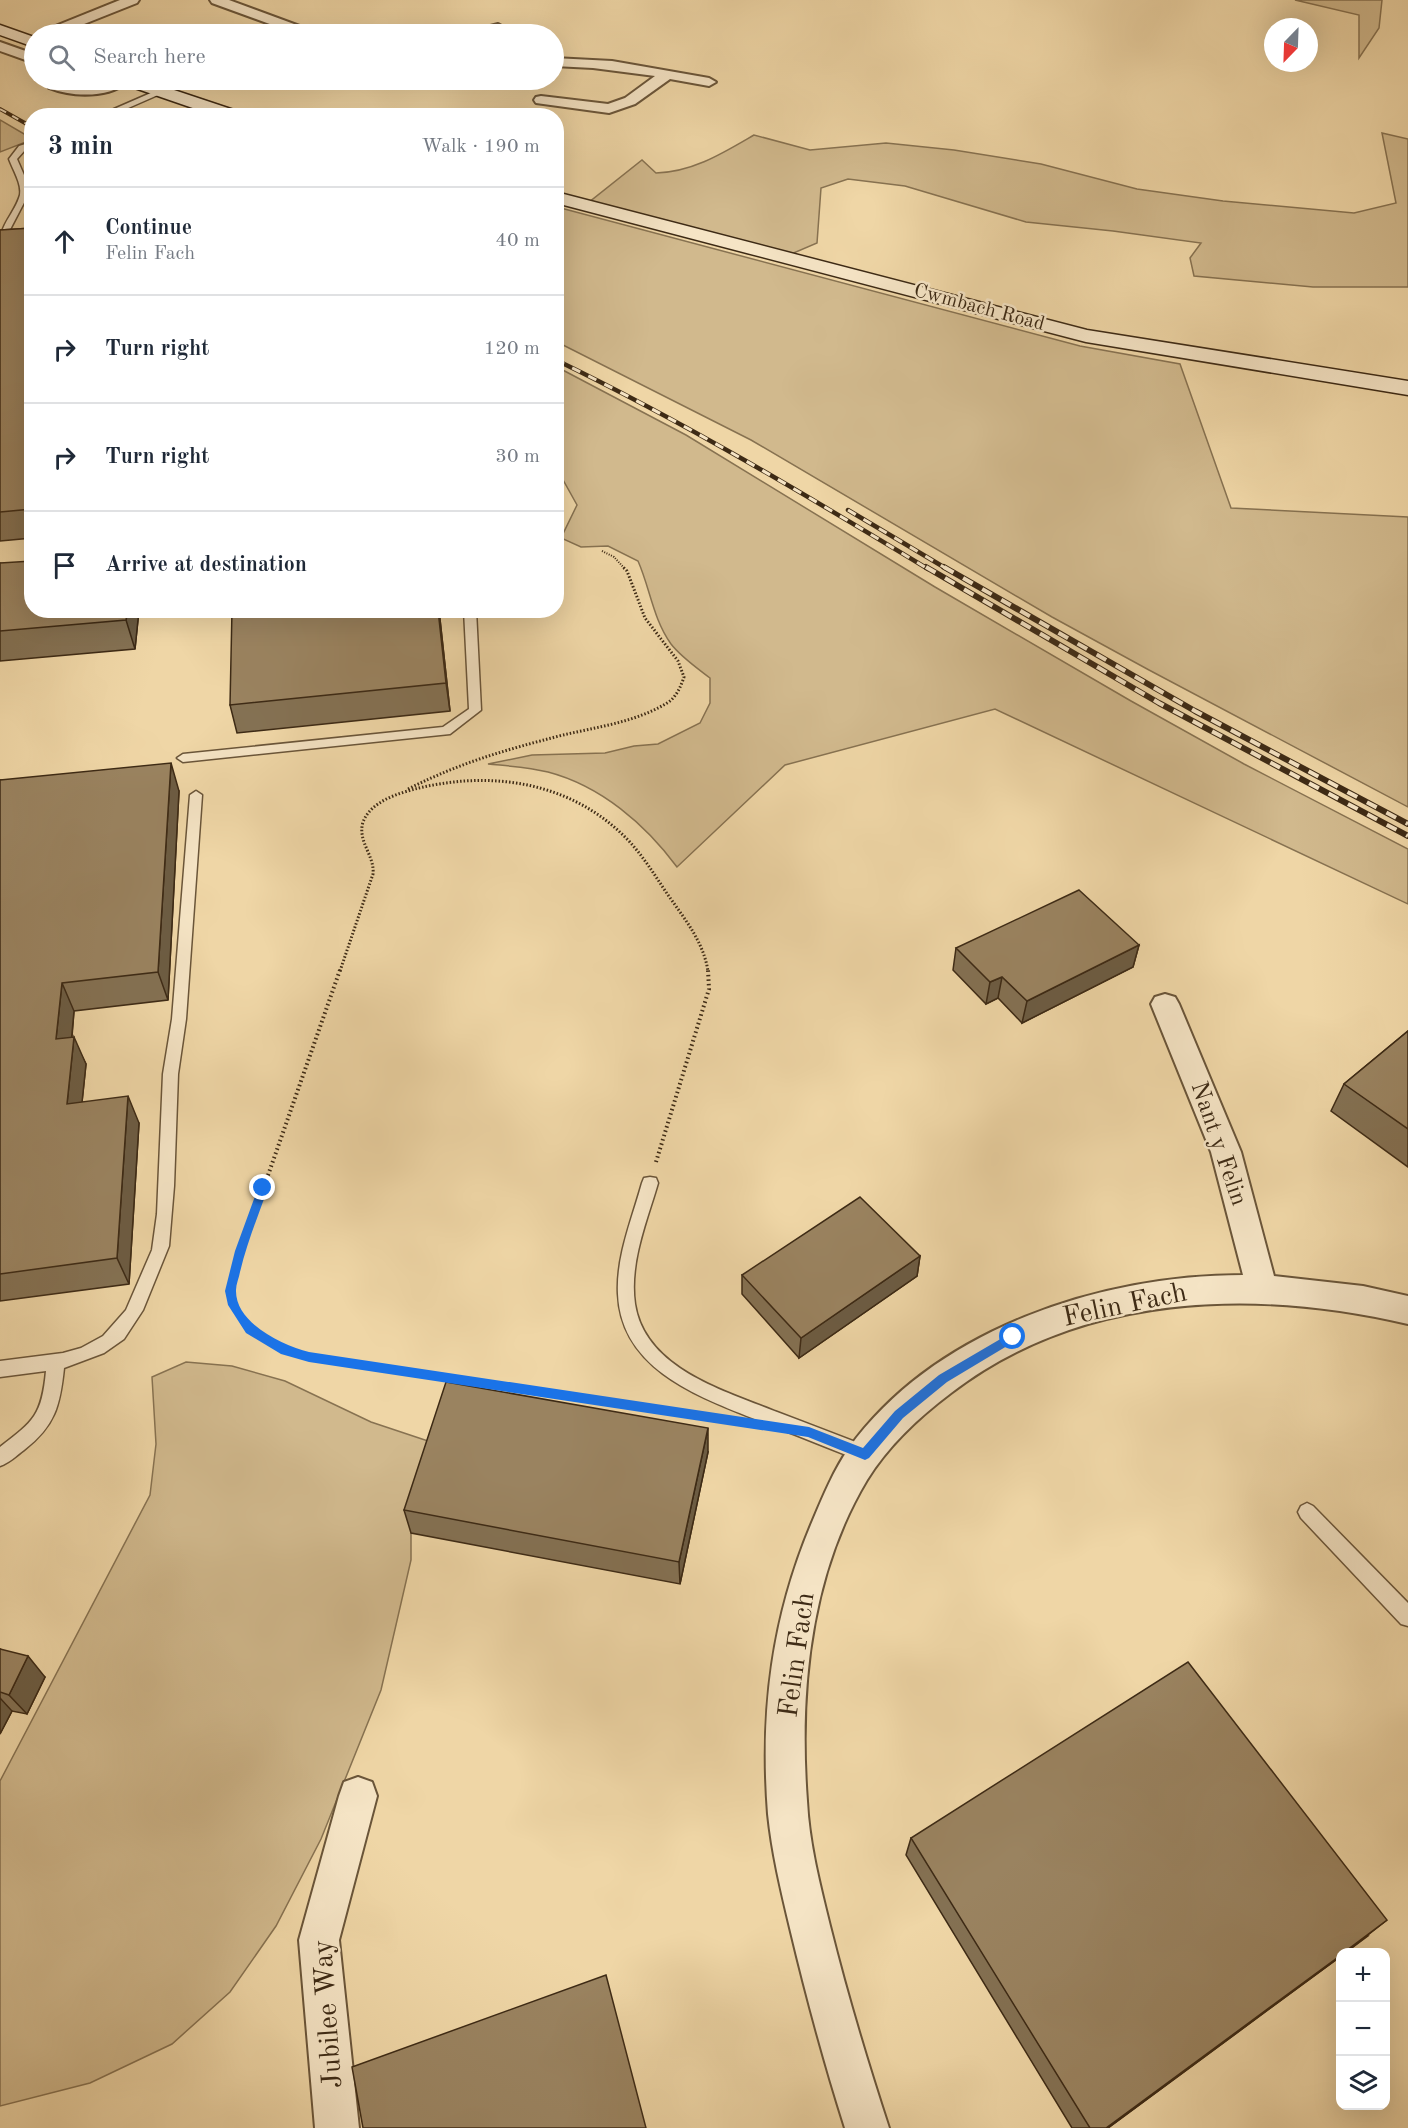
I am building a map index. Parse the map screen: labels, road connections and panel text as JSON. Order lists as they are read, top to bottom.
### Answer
{
  "streets": {
    "main road": ["Cwmbach Road"],
    "street": ["Nant y Felin", "Felin Fach", "Jubilee Way"]
  },
  "crossings": [
    ["Nant y Felin", "Felin Fach"]
  ],
  "north": "bottom left",
  "page": {
    "search": "Search here",
    "heading": ["3 min", "Walk · 190 m"],
    "list": [
      ["Continue", "Felin Fach", "40 m"],
      ["Turn right", "120 m"],
      ["Turn right", "30 m"],
      "Arrive at destination"
    ],
    "map_buttons": ["+", "−"]
  }
}
